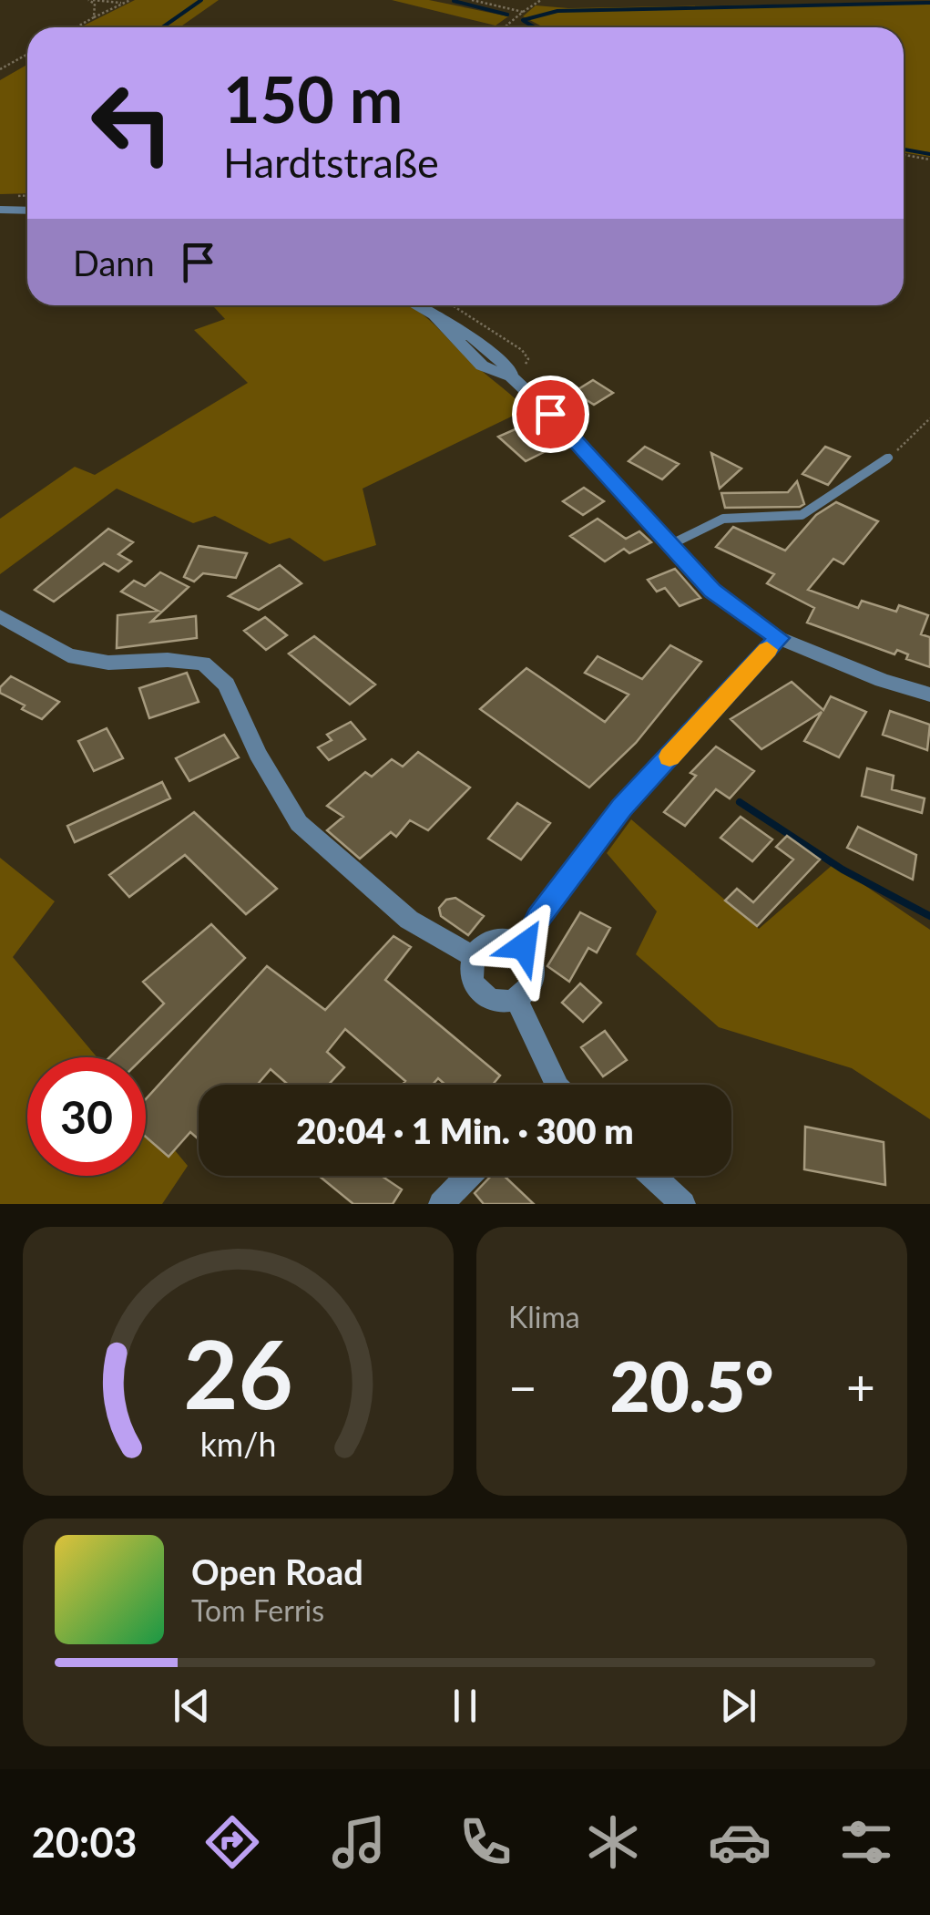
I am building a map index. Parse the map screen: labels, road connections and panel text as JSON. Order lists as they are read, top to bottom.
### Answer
{
  "page": {
    "turn": ["150 m", "Hardtstraße"],
    "then": "Dann",
    "limit": "30",
    "trip": "20:04 · 1 Min. · 300 m",
    "tile": "Klima",
    "heat": ["−", "20.5°", "+"],
    "song": ["Open Road", "Tom Ferris"],
    "tabs": "20:03",
    "gauge": ["26", "km/h"]
  }
}
